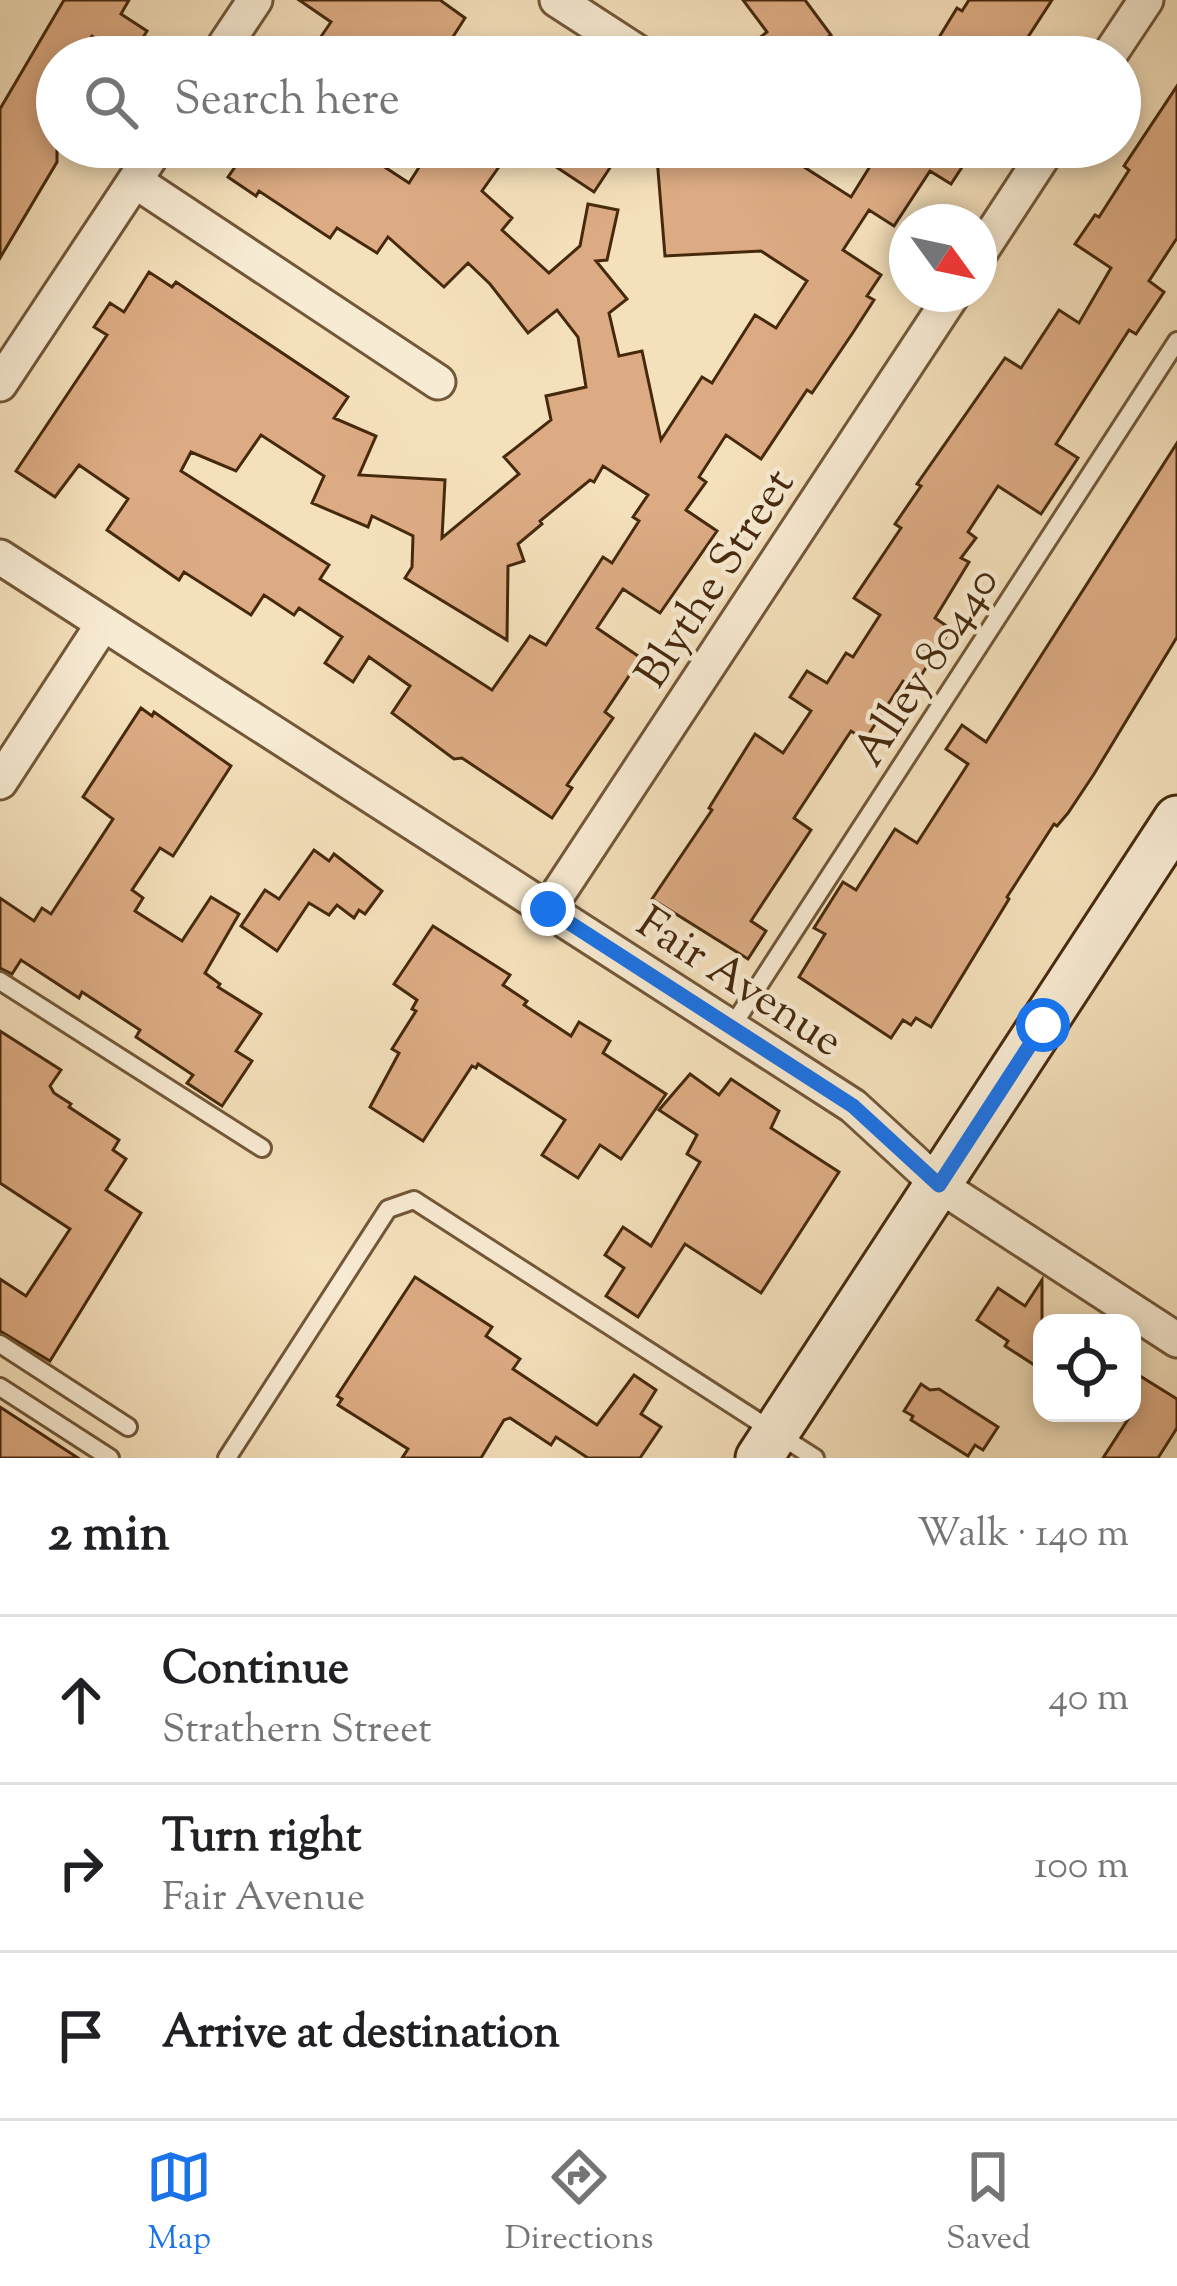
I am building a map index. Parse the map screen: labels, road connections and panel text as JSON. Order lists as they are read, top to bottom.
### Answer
{
  "streets": {
    "street": ["Blythe Street", "Fair Avenue"],
    "lane": ["Alley 80440"]
  },
  "crossings": [
    ["Blythe Street", "Fair Avenue"],
    ["Alley 80440", "Fair Avenue"]
  ],
  "north": "bottom right",
  "page": {
    "search": "Search here",
    "heading": ["2 min", "Walk · 140 m"],
    "list": [
      ["Continue", "Strathern Street", "40 m"],
      ["Turn right", "Fair Avenue", "100 m"],
      "Arrive at destination"
    ],
    "nav": ["Map", "Directions", "Saved"]
  }
}
